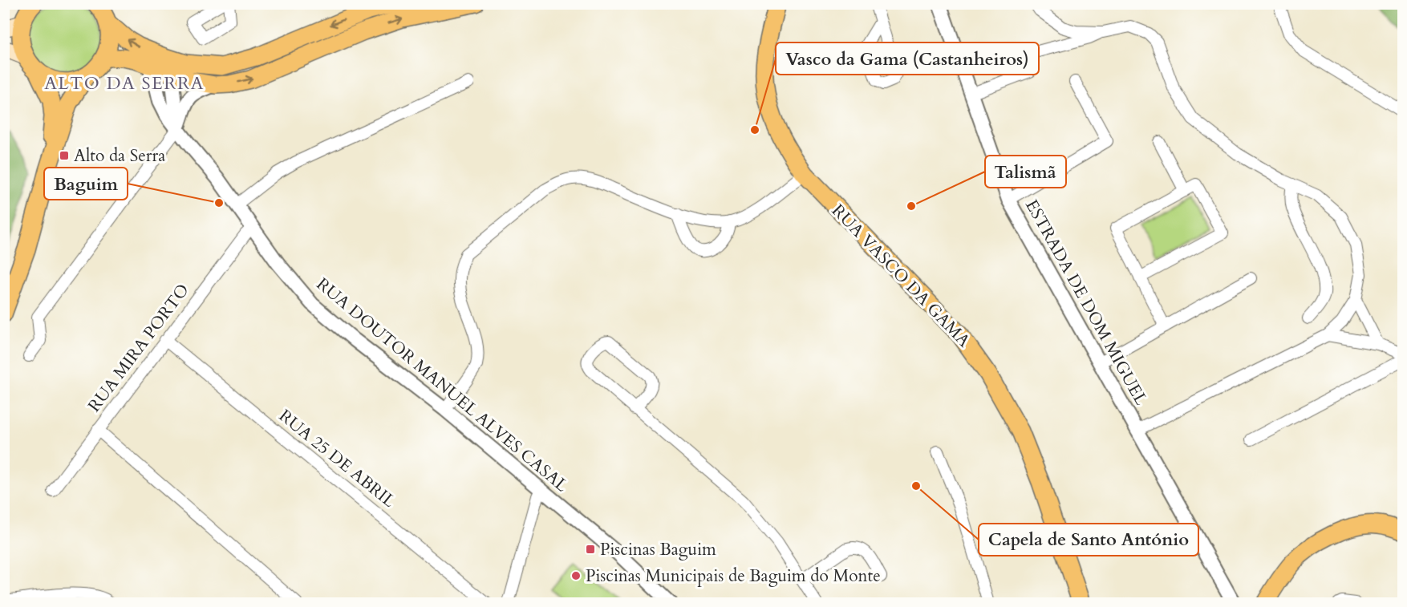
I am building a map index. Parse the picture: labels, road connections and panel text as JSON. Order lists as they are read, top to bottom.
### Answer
{
  "streets": {
    "main road": ["RUA VASCO DA GAMA"],
    "street": [
      "ESTRADA DE DOM MIGUEL",
      "RUA MIRA PORTO",
      "RUA DOUTOR MANUEL ALVES CASAL",
      "RUA 25 DE ABRIL"
    ]
  },
  "crossings": [
    ["RUA MIRA PORTO", "RUA DOUTOR MANUEL ALVES CASAL"],
    ["RUA MIRA PORTO", "RUA 25 DE ABRIL"]
  ],
  "districts": ["ALTO DA SERRA"],
  "places": {
    "other": [
      "Vasco da Gama (Castanheiros)",
      "Baguim",
      "Talismã",
      "Capela de Santo António",
      "Piscinas Municipais de Baguim do Monte"
    ],
    "transit": ["Alto da Serra", "Piscinas Baguim"]
  }
}
